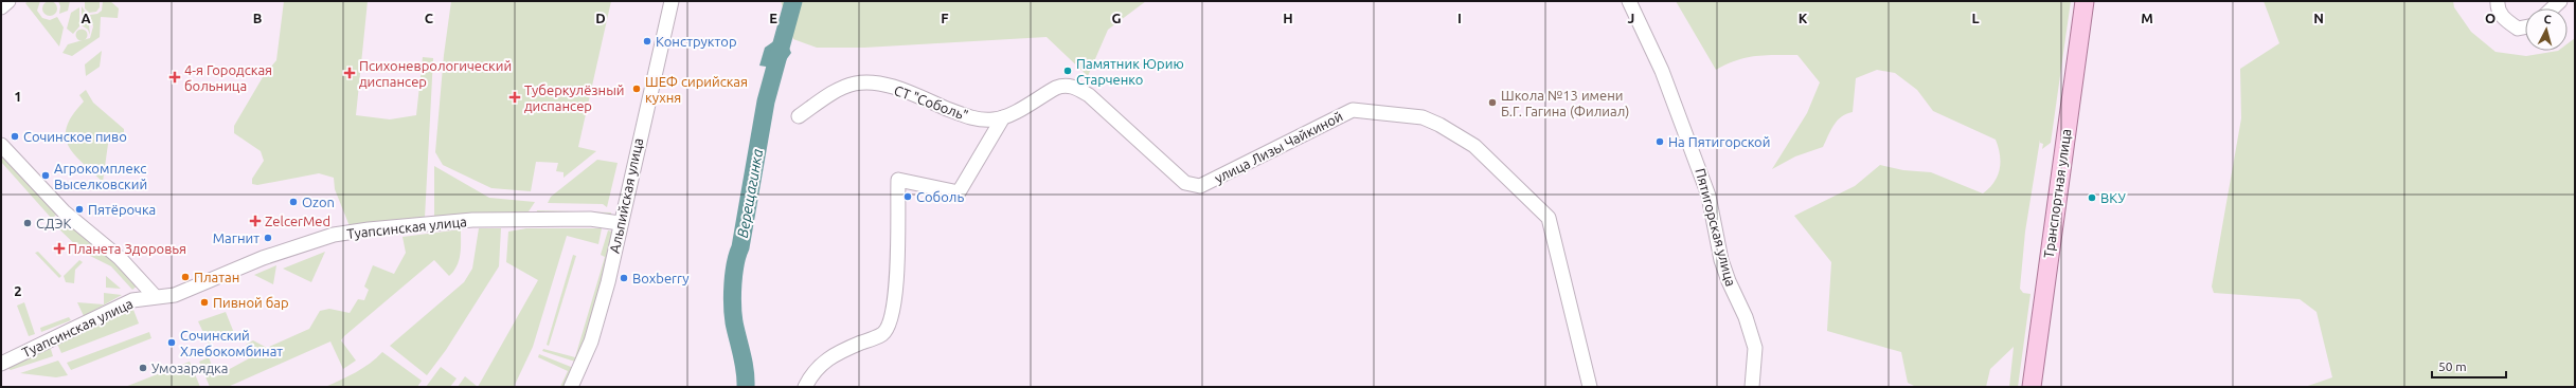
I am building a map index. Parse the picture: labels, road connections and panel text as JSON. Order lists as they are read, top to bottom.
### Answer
{
  "streets": {
    "main road": ["Транспортная улица"],
    "street": [
      "СТ \"Соболь\"",
      "улица Лизы Чайкиной",
      "Альпийская улица",
      "Туапсинская улица",
      "Пятигорская улица"
    ]
  },
  "crossings": [
    ["СТ \"Соболь\"", "улица Лизы Чайкиной"],
    ["Альпийская улица", "Туапсинская улица"]
  ],
  "water": ["Верещагинка"],
  "places": {
    "other": [
      "Конструктор",
      "Памятник Юрию Старченко",
      "ШЕФ сирийская кухня",
      "Школа №13 имени Б.Г. Гагина (Филиал)",
      "Сочинское пиво",
      "На Пятигорской",
      "Агрокомплекс Выселковский",
      "Соболь",
      "ВКУ",
      "Ozon",
      "Пятёрочка",
      "СДЭК",
      "Магнит",
      "Платан",
      "Boxberry",
      "Пивной бар",
      "Сочинский Хлебокомбинат",
      "Умозарядка"
    ],
    "health": [
      "Психоневрологический диспансер",
      "4-я Городская больница",
      "Туберкулёзный диспансер",
      "ZelcerMed",
      "Планета Здоровья"
    ]
  },
  "scale_bar": "50 m",
  "north": "top",
  "grid": {
    "columns": [
      "A",
      "B",
      "C",
      "D",
      "E",
      "F",
      "G",
      "H",
      "I",
      "J",
      "K",
      "L",
      "M",
      "N",
      "O"
    ],
    "rows": ["1", "2"]
  }
}
